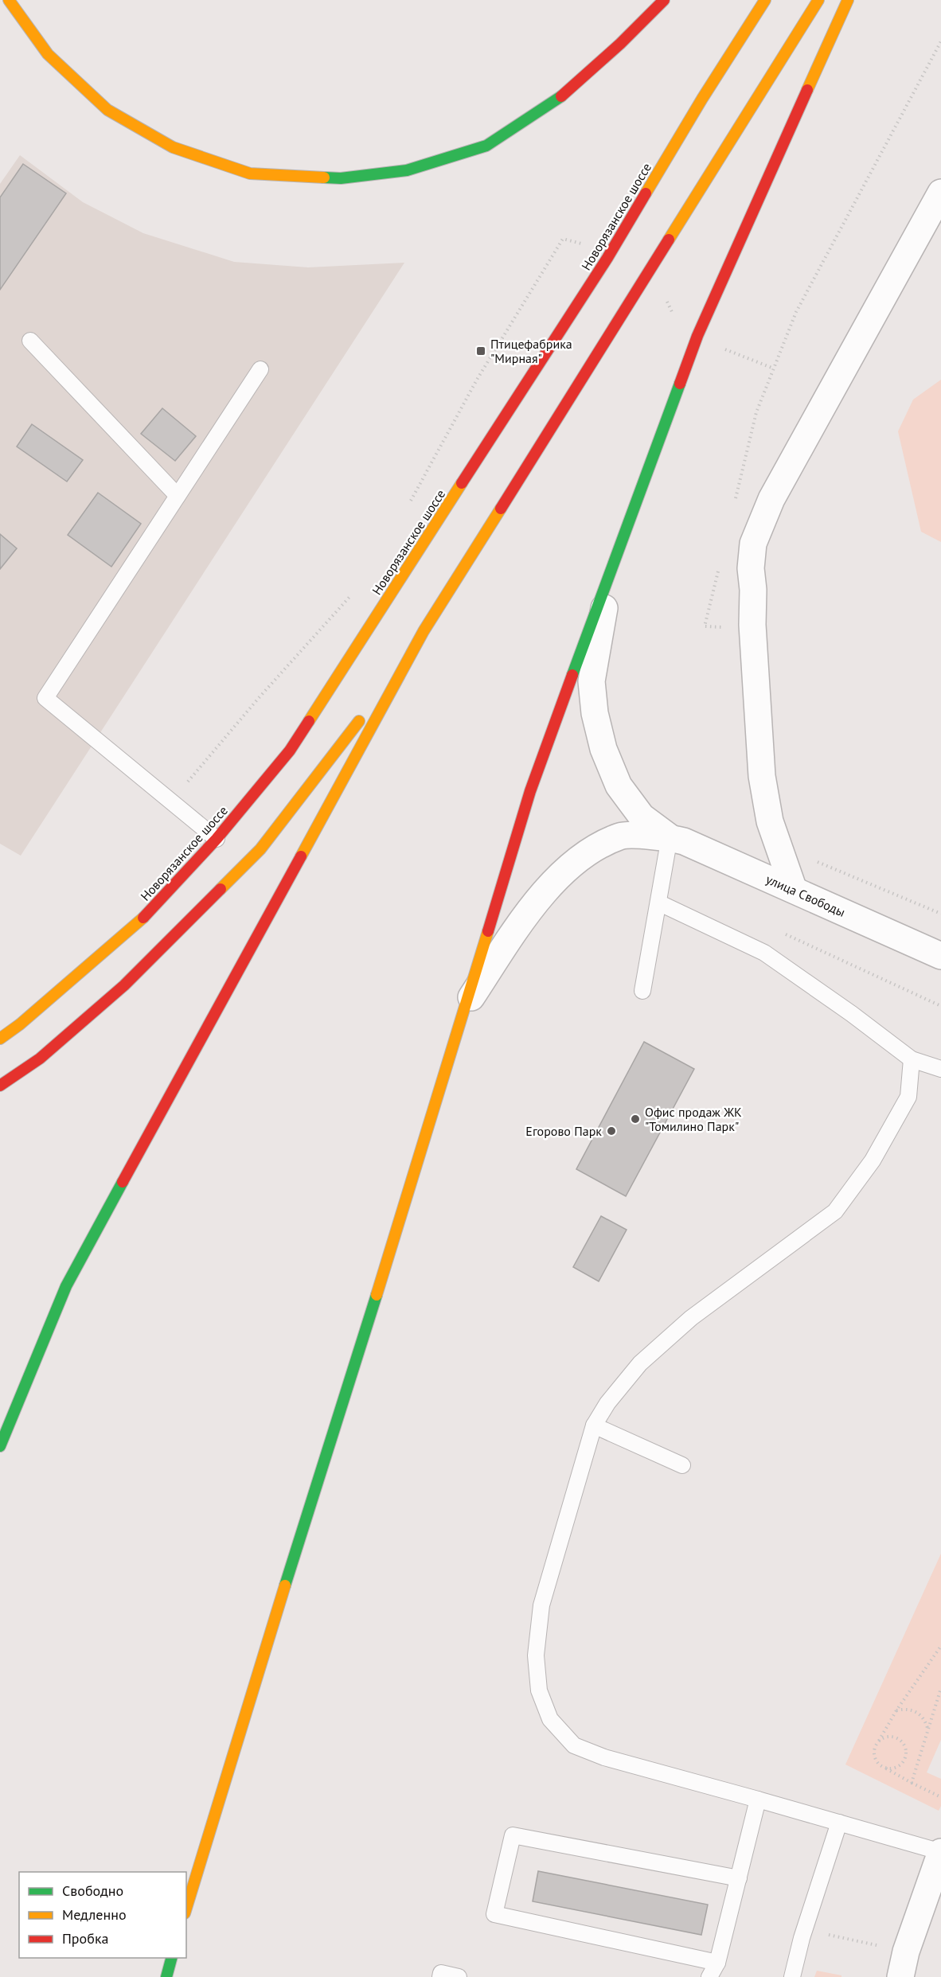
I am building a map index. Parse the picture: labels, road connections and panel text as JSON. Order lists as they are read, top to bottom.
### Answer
{
  "streets": {
    "main road": ["Новорязанское шоссе"],
    "street": ["улица Свободы"]
  },
  "places": {
    "transit": ["Птицефабрика \"Мирная\""],
    "other": ["Офис продаж ЖК \"Томилино Парк\"", "Егорово Парк"]
  },
  "legend": ["Свободно", "Медленно", "Пробка"]
}
